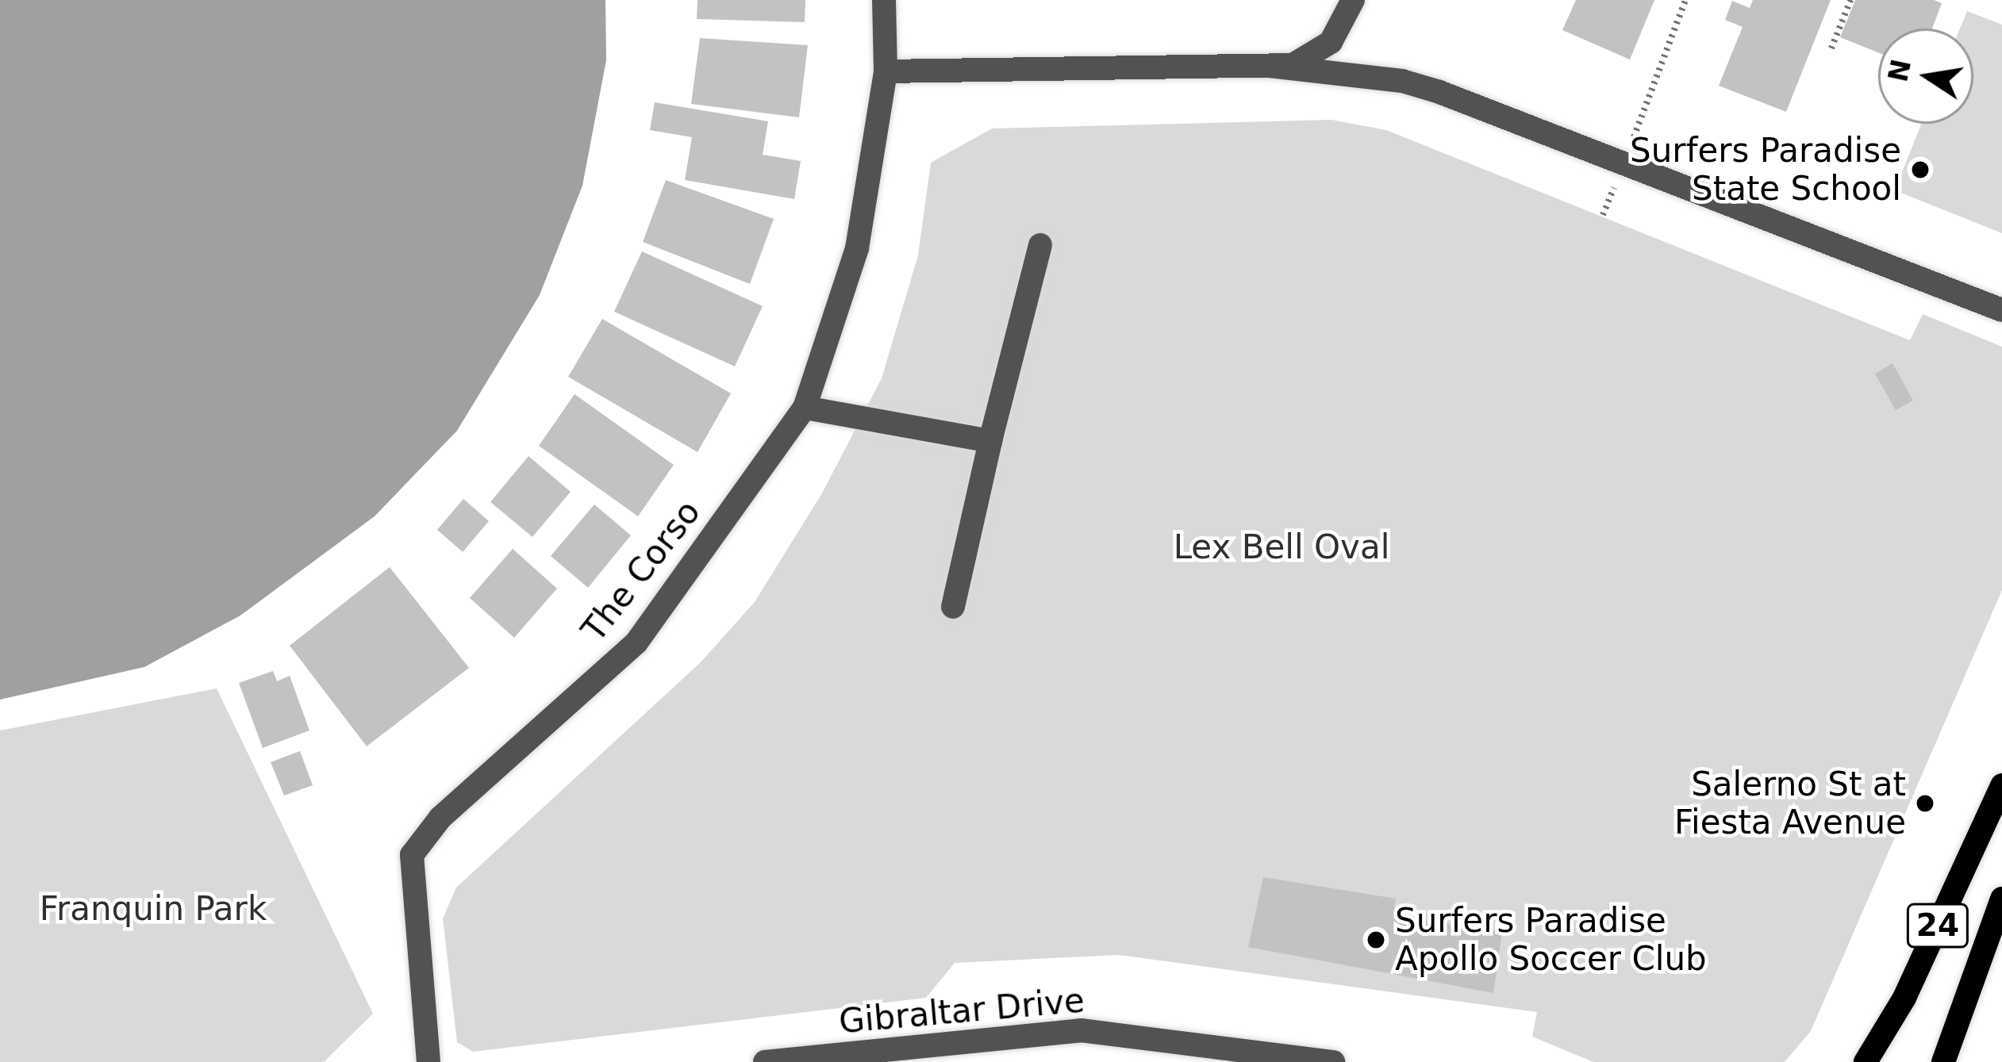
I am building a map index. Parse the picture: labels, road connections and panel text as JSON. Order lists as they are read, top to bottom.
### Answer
{
  "streets": {
    "main road": ["24"],
    "street": ["The Corso", "Gibraltar Drive"]
  },
  "parks": ["Lex Bell Oval", "Franquin Park"],
  "places": ["Surfers Paradise State School", "Salerno St at Fiesta Avenue", "Surfers Paradise Apollo Soccer Club"],
  "north": "left"
}
